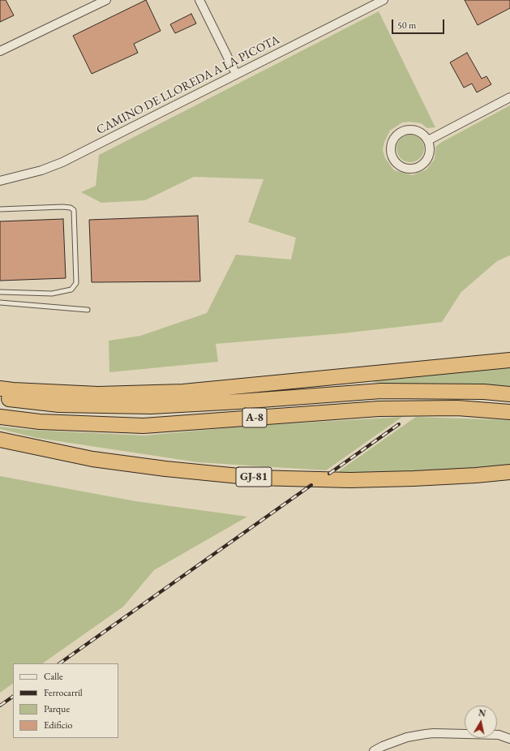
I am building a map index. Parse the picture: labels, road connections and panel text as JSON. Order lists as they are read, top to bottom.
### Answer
{
  "streets": {
    "highway": ["A-8", "GJ-81"],
    "street": ["CAMINO DE LLOREDA A LA PICOTA"]
  },
  "legend": [
    "Calle",
    "Ferrocarril",
    "Parque",
    "Edificio"
  ],
  "scale_bar": "50 m",
  "north": "top"
}
